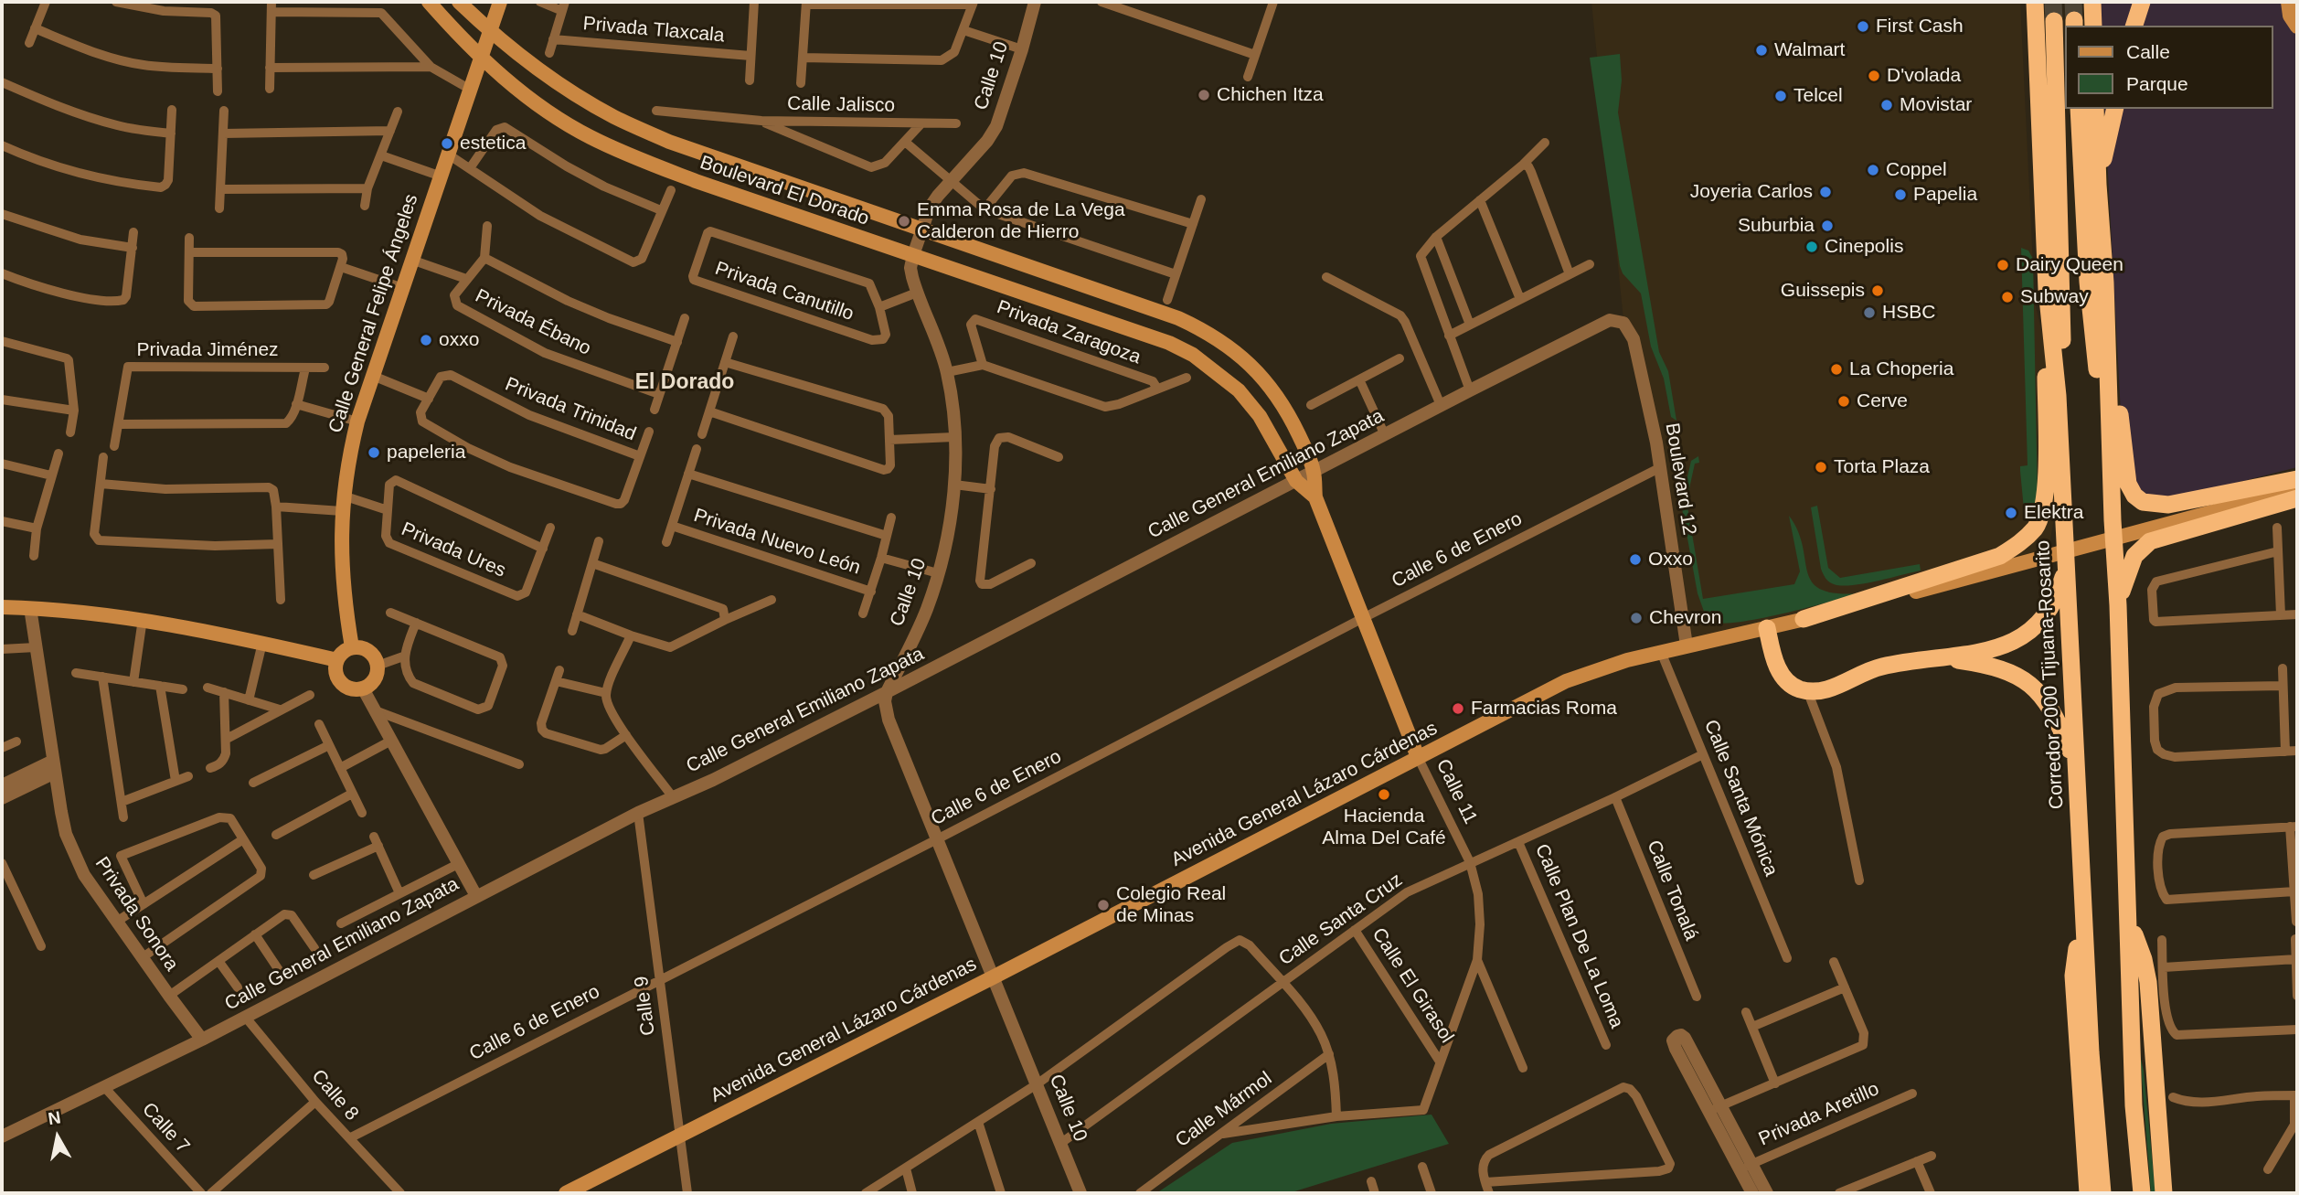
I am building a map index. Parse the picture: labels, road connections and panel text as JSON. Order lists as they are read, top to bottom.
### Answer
{
  "streets": {
    "highway": ["Corredor 2000 Tijuana-Rosarito"],
    "main road": [
      "Boulevard El Dorado",
      "Calle General Felipe Ángeles",
      "Calle 11",
      "Avenida General Lázaro Cárdenas"
    ],
    "street": [
      "Privada Tlaxcala",
      "Calle 10",
      "Calle Jalisco",
      "Privada Canutillo",
      "Privada Ébano",
      "Privada Zaragoza",
      "Privada Jiménez",
      "Privada Trinidad",
      "Calle General Emiliano Zapata",
      "Boulevard 12",
      "Privada Nuevo León",
      "Privada Ures",
      "Calle 6 de Enero",
      "Calle Santa Mónica",
      "Calle Tonalá",
      "Privada Sonora",
      "Calle Santa Cruz",
      "Calle Plan De La Loma",
      "Calle El Girasol",
      "Calle 9",
      "Calle 8",
      "Calle Mármol",
      "Privada Aretillo",
      "Calle 7"
    ]
  },
  "crossings": [
    ["Calle 10", "Calle Jalisco"],
    ["Calle 10", "Boulevard El Dorado"],
    ["Calle 10", "Privada Canutillo"],
    ["Calle 10", "Calle General Emiliano Zapata"],
    ["Calle 10", "Privada Nuevo León"],
    ["Calle 10", "Calle 6 de Enero"],
    ["Calle 10", "Avenida General Lázaro Cárdenas"],
    ["Calle 10", "Calle Santa Cruz"],
    ["Boulevard El Dorado", "Calle General Felipe Ángeles"],
    ["Boulevard El Dorado", "Calle General Emiliano Zapata"],
    ["Boulevard El Dorado", "Calle 11"],
    ["Calle General Felipe Ángeles", "Privada Ébano"],
    ["Calle General Felipe Ángeles", "Privada Ures"],
    ["Calle General Emiliano Zapata", "Boulevard 12"],
    ["Calle General Emiliano Zapata", "Calle 11"],
    ["Calle General Emiliano Zapata", "Privada Sonora"],
    ["Calle General Emiliano Zapata", "Calle 9"],
    ["Calle General Emiliano Zapata", "Calle 8"],
    ["Calle General Emiliano Zapata", "Calle 7"],
    ["Boulevard 12", "Calle 6 de Enero"],
    ["Boulevard 12", "Avenida General Lázaro Cárdenas"],
    ["Calle 6 de Enero", "Calle 11"],
    ["Calle 6 de Enero", "Calle 9"],
    ["Calle 6 de Enero", "Calle 8"],
    ["Calle 11", "Avenida General Lázaro Cárdenas"],
    ["Calle 11", "Calle Santa Cruz"],
    ["Calle 11", "Calle El Girasol"],
    ["Avenida General Lázaro Cárdenas", "Calle Santa Mónica"],
    ["Avenida General Lázaro Cárdenas", "Calle 9"],
    ["Calle Santa Mónica", "Calle Santa Cruz"],
    ["Calle Tonalá", "Calle Santa Cruz"],
    ["Calle Santa Cruz", "Calle Plan De La Loma"],
    ["Calle Santa Cruz", "Calle El Girasol"]
  ],
  "districts": ["El Dorado"],
  "places": [
    "First Cash",
    "Walmart",
    "D'volada",
    "Chichen Itza",
    "Telcel",
    "Movistar",
    "estetica",
    "Coppel",
    "Joyeria Carlos",
    "Papelia",
    "Emma Rosa de La Vega Calderon de Hierro",
    "Suburbia",
    "Cinepolis",
    "Dairy Queen",
    "Guissepis",
    "Subway",
    "HSBC",
    "oxxo",
    "La Choperia",
    "Cerve",
    "papeleria",
    "Torta Plaza",
    "Elektra",
    "Oxxo",
    "Chevron",
    "Farmacias Roma",
    "Hacienda Alma Del Café",
    "Colegio Real de Minas"
  ],
  "legend": ["Calle", "Parque"],
  "north": "top"
}
